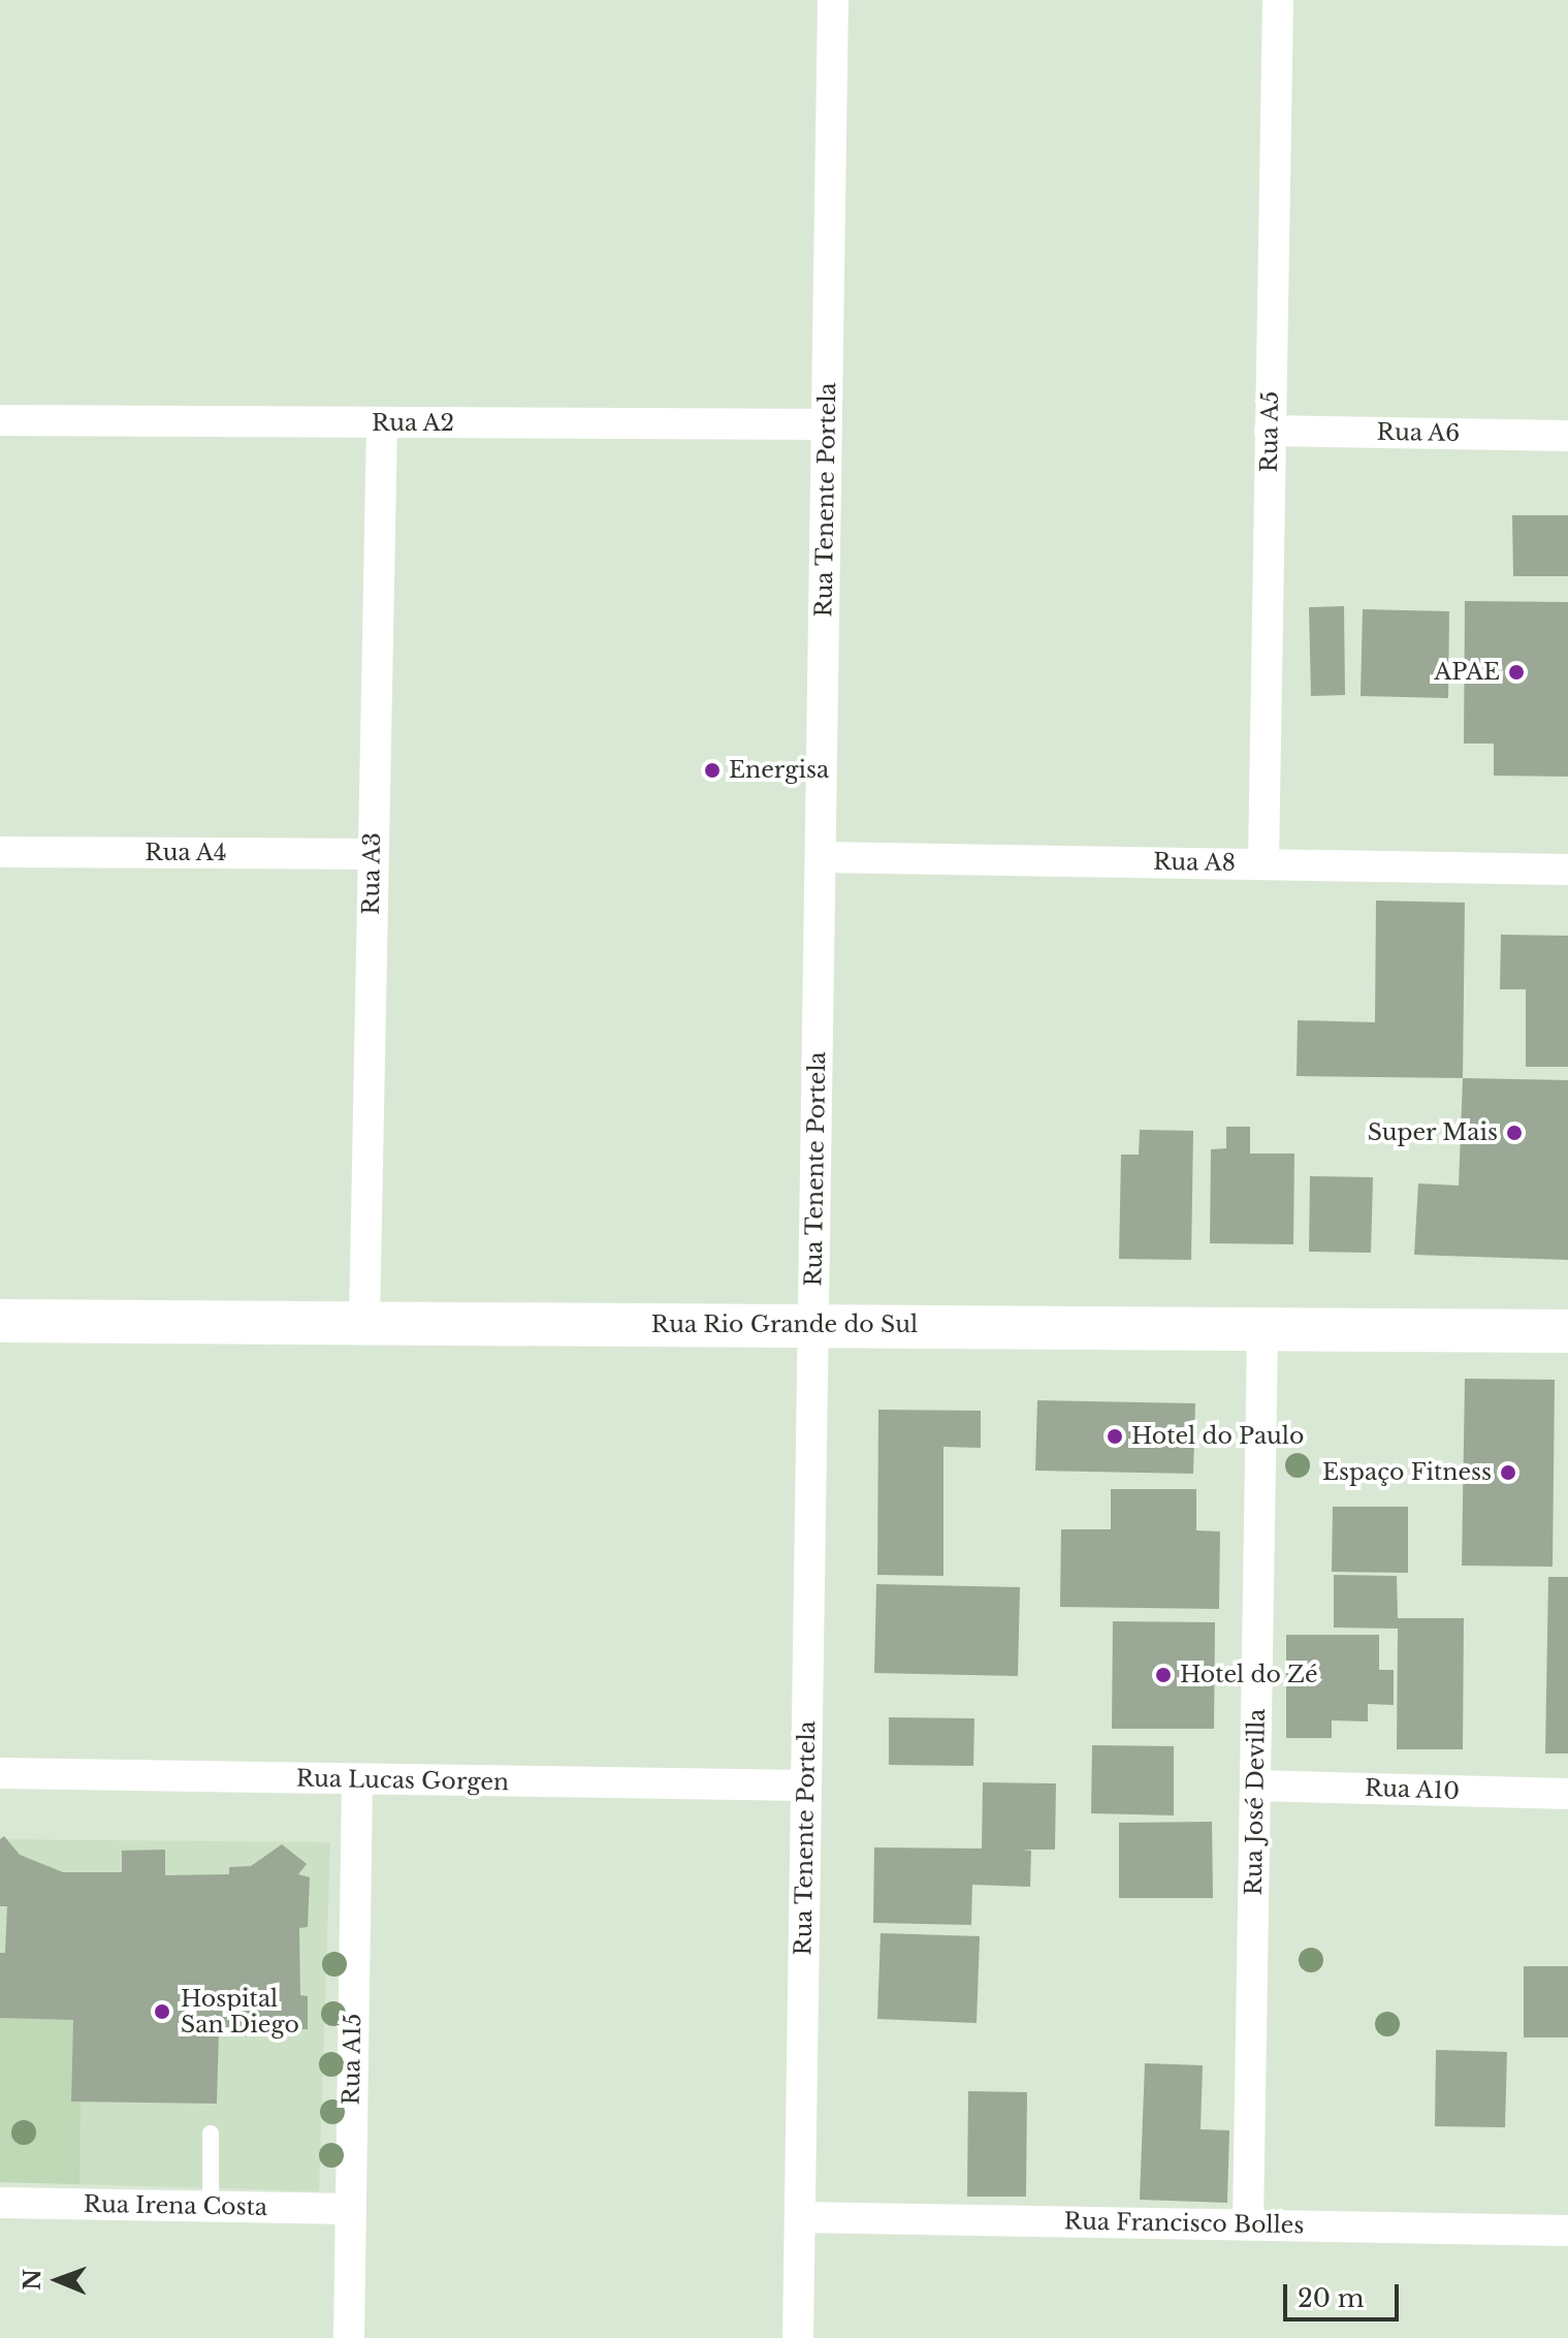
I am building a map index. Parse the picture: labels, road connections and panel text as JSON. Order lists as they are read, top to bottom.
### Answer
{
  "streets": {
    "street": [
      "Rua A2",
      "Rua A5",
      "Rua A6",
      "Rua Tenente Portela",
      "Rua A4",
      "Rua A8",
      "Rua A3",
      "Rua Rio Grande do Sul",
      "Rua Lucas Gorgen",
      "Rua A10",
      "Rua José Devilla",
      "Rua A15",
      "Rua Irena Costa",
      "Rua Francisco Bolles"
    ]
  },
  "crossings": [
    ["Rua A2", "Rua Tenente Portela"],
    ["Rua A2", "Rua A3"],
    ["Rua A5", "Rua A6"],
    ["Rua A5", "Rua A8"],
    ["Rua Tenente Portela", "Rua A8"],
    ["Rua Tenente Portela", "Rua Rio Grande do Sul"],
    ["Rua Tenente Portela", "Rua Lucas Gorgen"],
    ["Rua Tenente Portela", "Rua Francisco Bolles"],
    ["Rua A4", "Rua A3"],
    ["Rua A3", "Rua Rio Grande do Sul"],
    ["Rua Rio Grande do Sul", "Rua José Devilla"],
    ["Rua Lucas Gorgen", "Rua A15"],
    ["Rua A10", "Rua José Devilla"],
    ["Rua José Devilla", "Rua Francisco Bolles"],
    ["Rua A15", "Rua Irena Costa"]
  ],
  "places": [
    "APAE",
    "Energisa",
    "Super Mais",
    "Hotel do Paulo",
    "Espaço Fitness",
    "Hotel do Zé",
    "Hospital San Diego"
  ],
  "scale_bar": "20 m",
  "north": "left"
}
